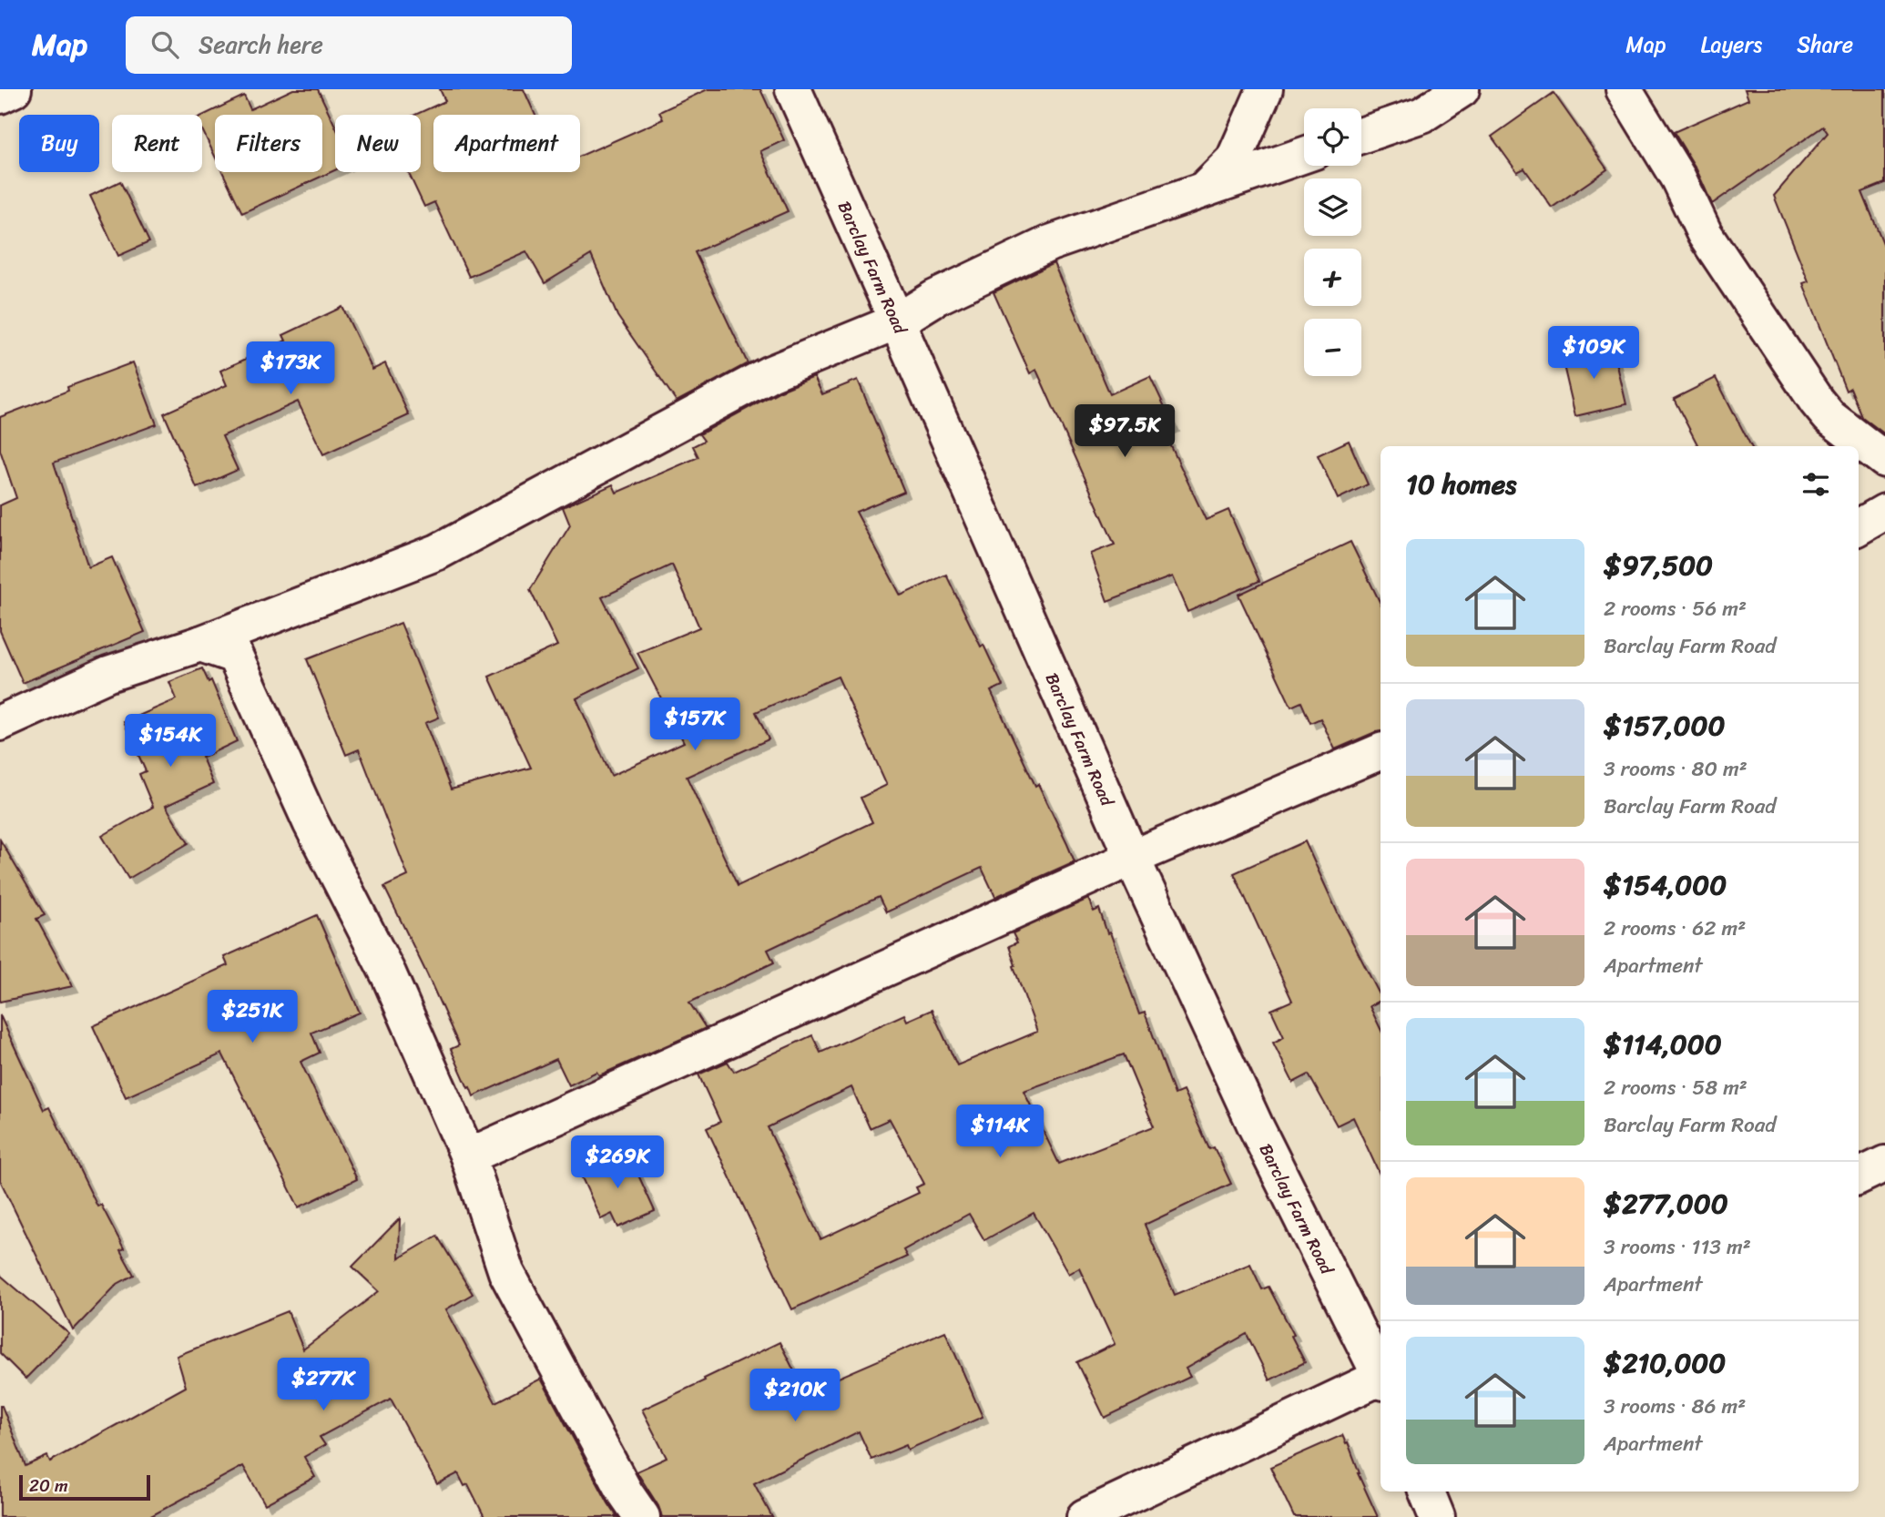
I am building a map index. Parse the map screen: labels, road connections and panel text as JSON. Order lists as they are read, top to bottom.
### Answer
{
  "streets": {
    "street": ["Barclay Farm Road"]
  },
  "scale_bar": "20 m",
  "page": {
    "header": "Map",
    "search": "Search here",
    "nav": ["Map", "Layers", "Share"],
    "map_buttons": ["+", "−"],
    "chip": [
      "Buy",
      "Rent",
      "Filters",
      "New",
      "Apartment"
    ],
    "price": [
      "$109K",
      "$173K",
      "$97.5K",
      "$157K",
      "$154K",
      "$251K",
      "$114K",
      "$269K",
      "$277K",
      "$210K"
    ],
    "heading": "10 homes",
    "list": [
      {
        "name": "$97,500",
        "note": "2 rooms · 56 m² · Barclay Farm Road"
      },
      {
        "name": "$157,000",
        "note": "3 rooms · 80 m² · Barclay Farm Road"
      },
      {
        "name": "$154,000",
        "note": "2 rooms · 62 m² · Apartment"
      },
      {
        "name": "$114,000",
        "note": "2 rooms · 58 m² · Barclay Farm Road"
      },
      {
        "name": "$277,000",
        "note": "3 rooms · 113 m² · Apartment"
      },
      {
        "name": "$210,000",
        "note": "3 rooms · 86 m² · Apartment"
      }
    ],
    "scale": "20 m"
  }
}
